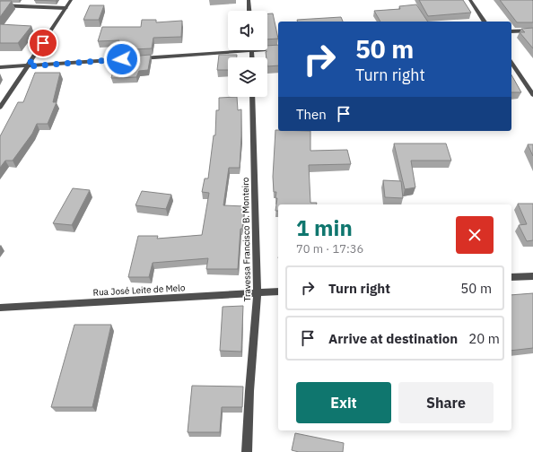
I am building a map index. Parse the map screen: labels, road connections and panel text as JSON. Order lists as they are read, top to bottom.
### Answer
{
  "streets": {
    "street": ["Travessa Francisco B. Monteiro", "Rua José Leite de Melo"]
  },
  "crossings": [
    ["Travessa Francisco B. Monteiro", "Rua José Leite de Melo"]
  ],
  "page": {
    "turn": ["50 m", "Turn right"],
    "then": "Then",
    "heading": ["1 min", "70 m · 17:36"],
    "list": [
      {
        "name": "Turn right",
        "value": "50 m"
      },
      {
        "name": "Arrive at destination",
        "value": "20 m"
      }
    ],
    "buttons": ["Exit", "Share"]
  }
}
